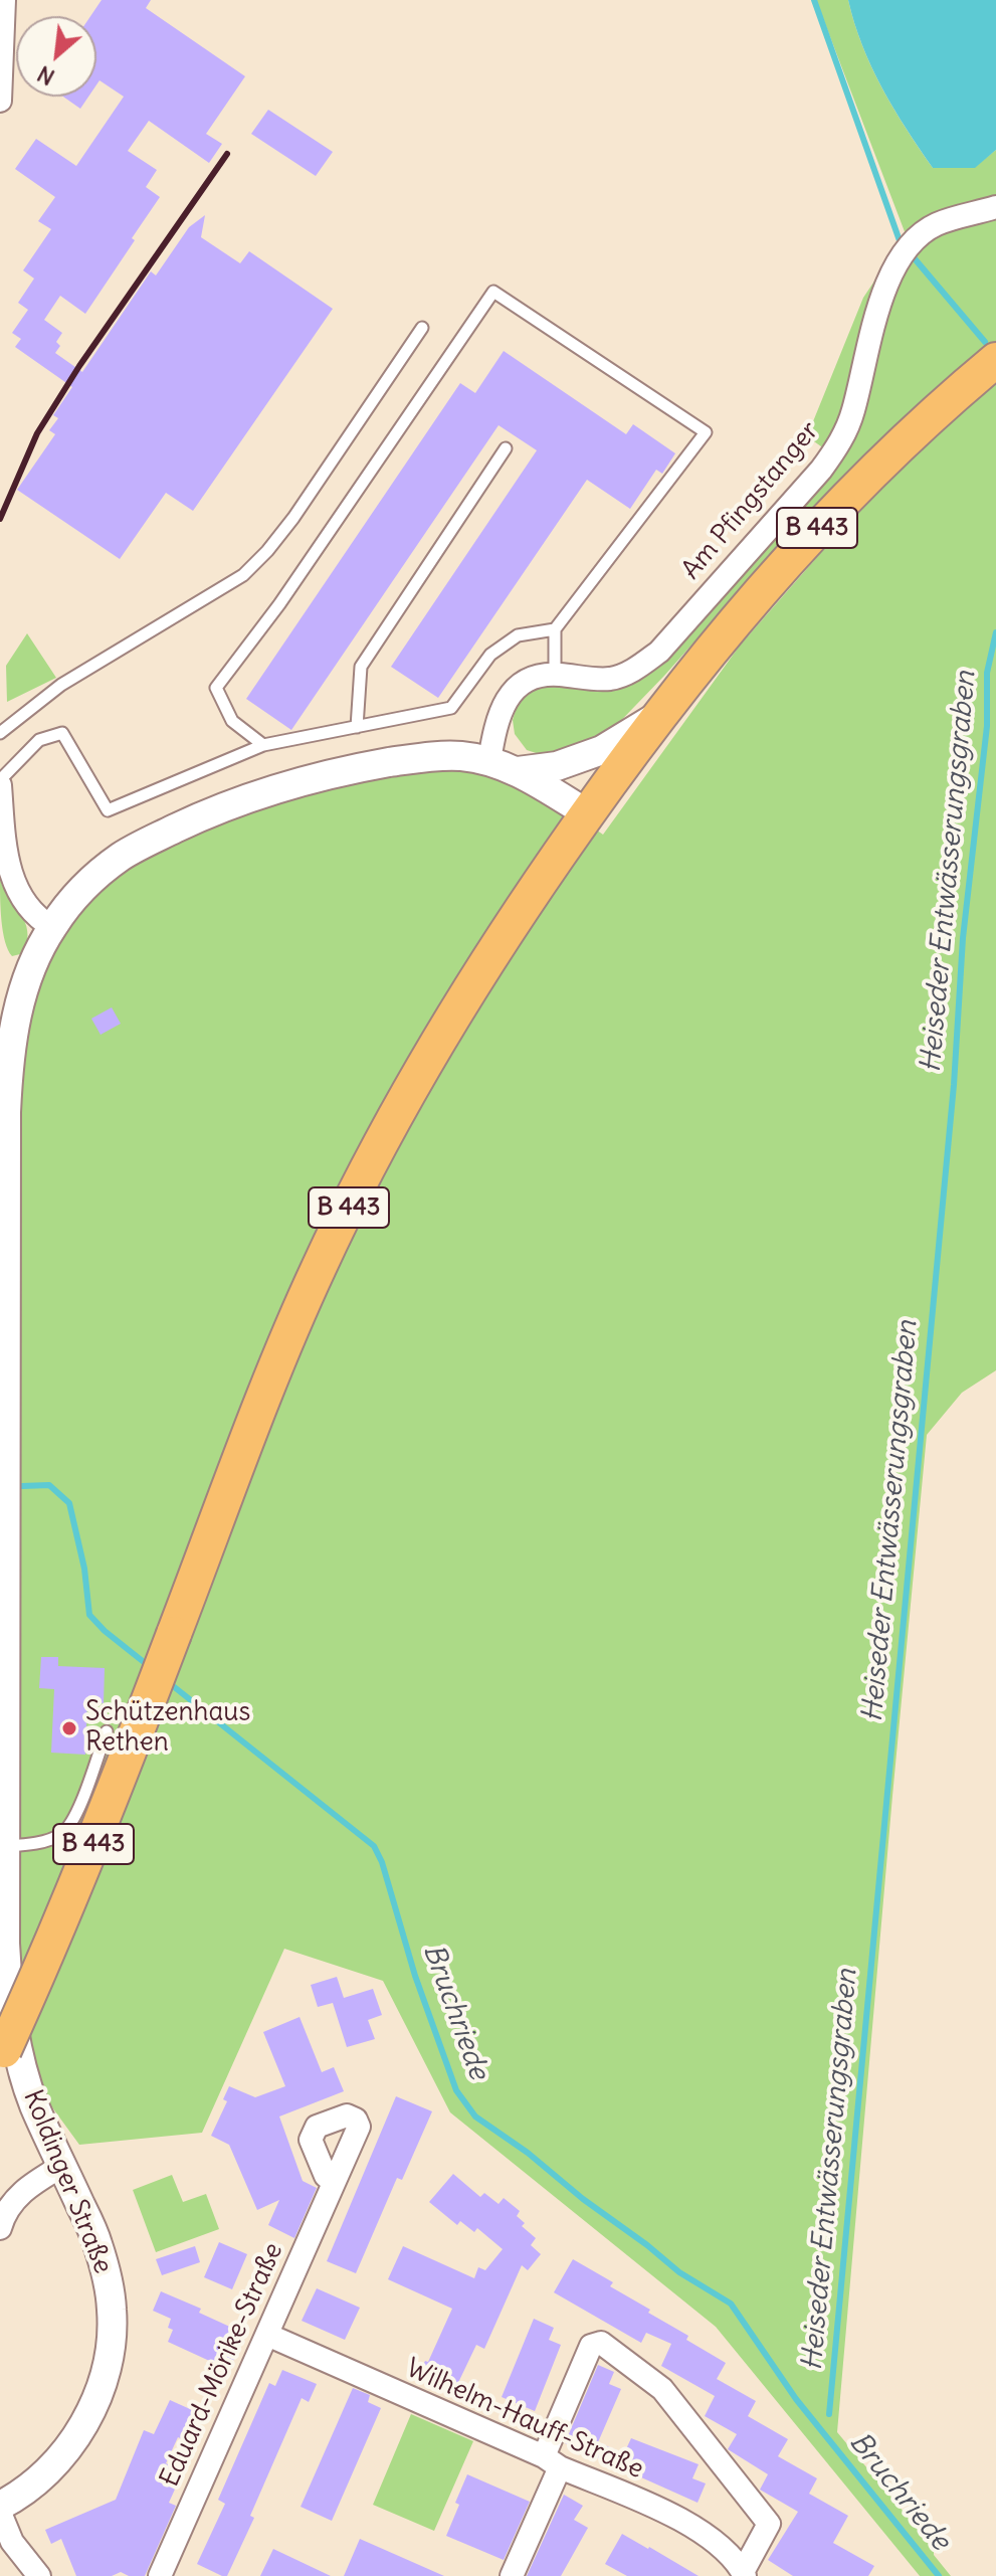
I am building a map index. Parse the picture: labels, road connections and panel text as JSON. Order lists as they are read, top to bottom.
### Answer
{
  "streets": {
    "main road": ["B 443"],
    "street": [
      "Am Pfingstanger",
      "Koldinger Straße",
      "Eduard-Mörike-Straße",
      "Wilhelm-Hauff-Straße"
    ]
  },
  "crossings": [
    ["Am Pfingstanger", "Koldinger Straße"],
    ["B 443", "Koldinger Straße"],
    ["Eduard-Mörike-Straße", "Wilhelm-Hauff-Straße"]
  ],
  "water": ["Heiseder Entwässerungsgraben", "Bruchriede"],
  "places": ["Schützenhaus Rethen"],
  "north": "bottom left"
}
